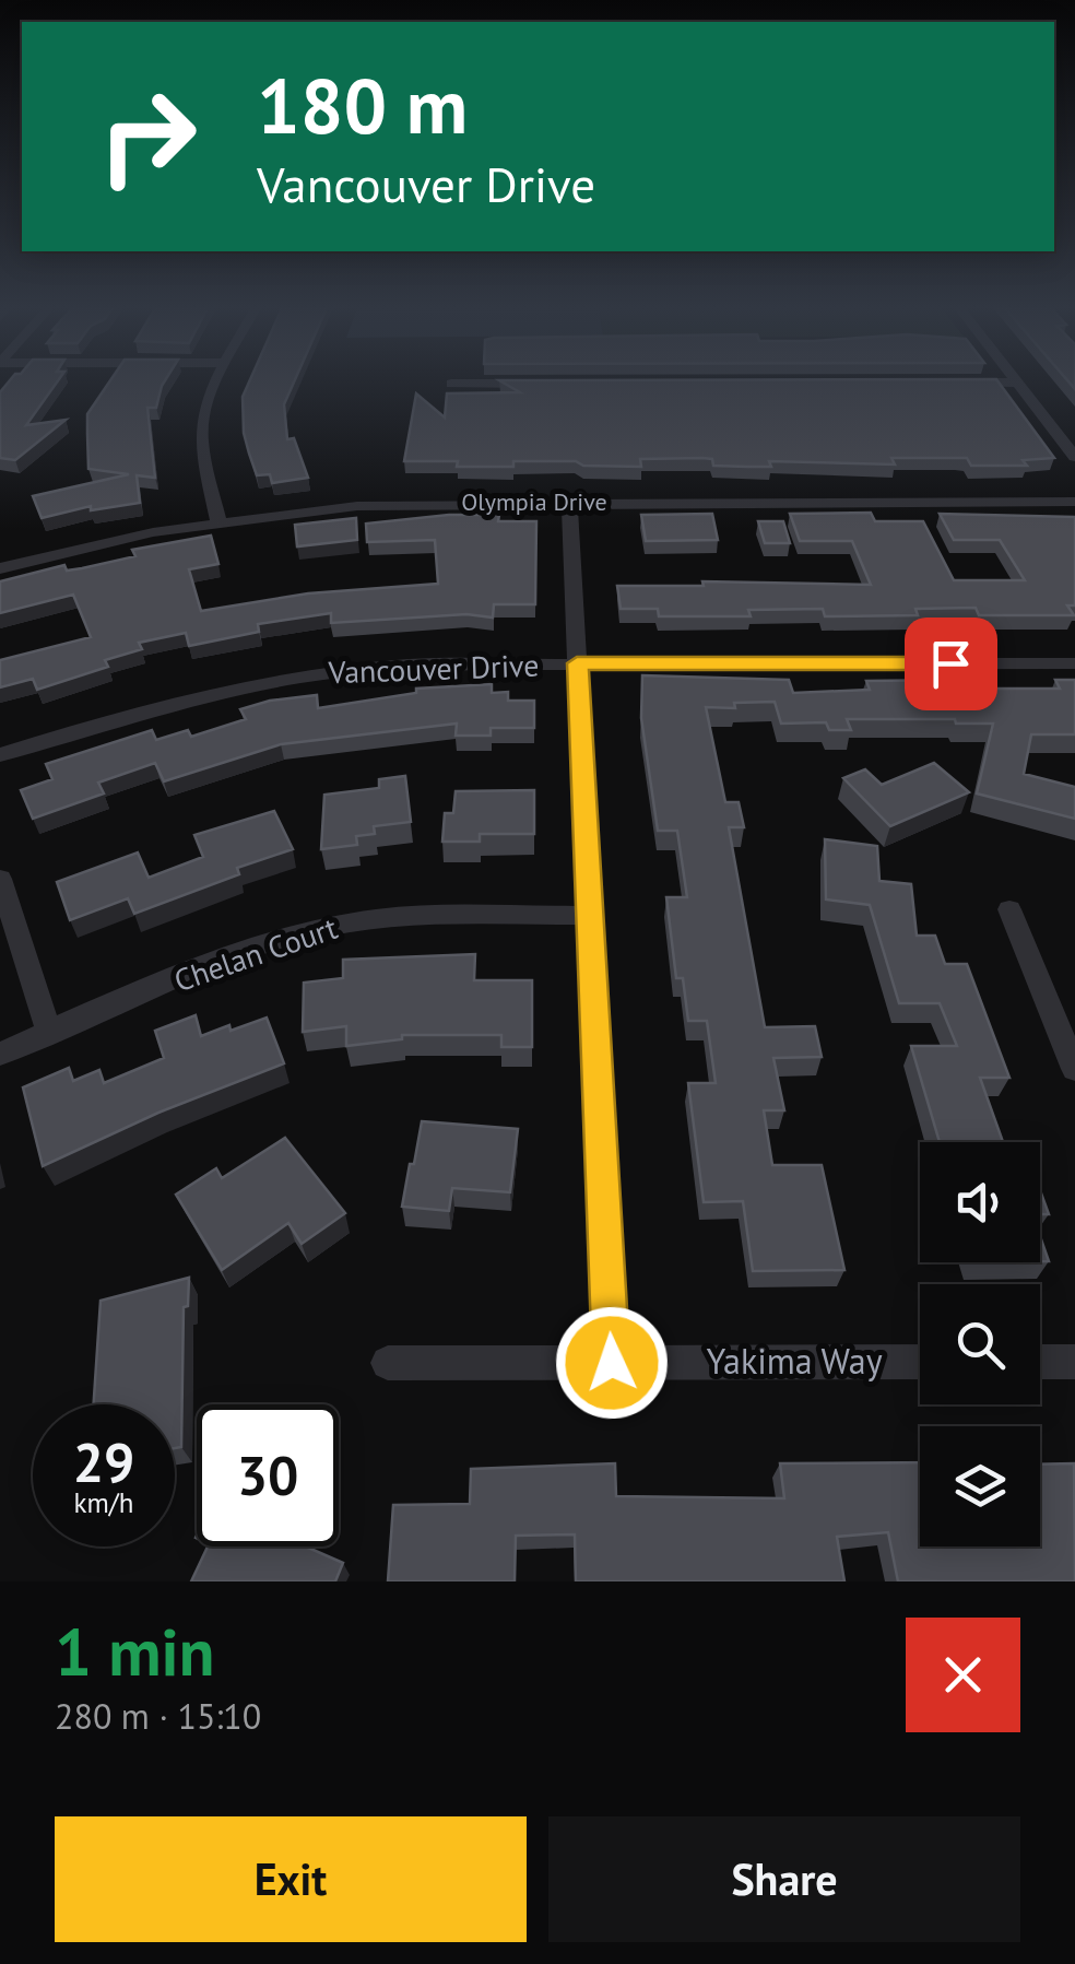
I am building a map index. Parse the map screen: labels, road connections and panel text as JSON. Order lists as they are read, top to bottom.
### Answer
{
  "streets": {
    "street": [
      "Olympia Drive",
      "Vancouver Drive",
      "Chelan Court",
      "Yakima Way"
    ]
  },
  "page": {
    "turn": ["180 m", "Vancouver Drive"],
    "speed": "29 km/h",
    "limit": "30",
    "heading": ["1 min", "280 m · 15:10"],
    "buttons": ["Exit", "Share"]
  }
}
